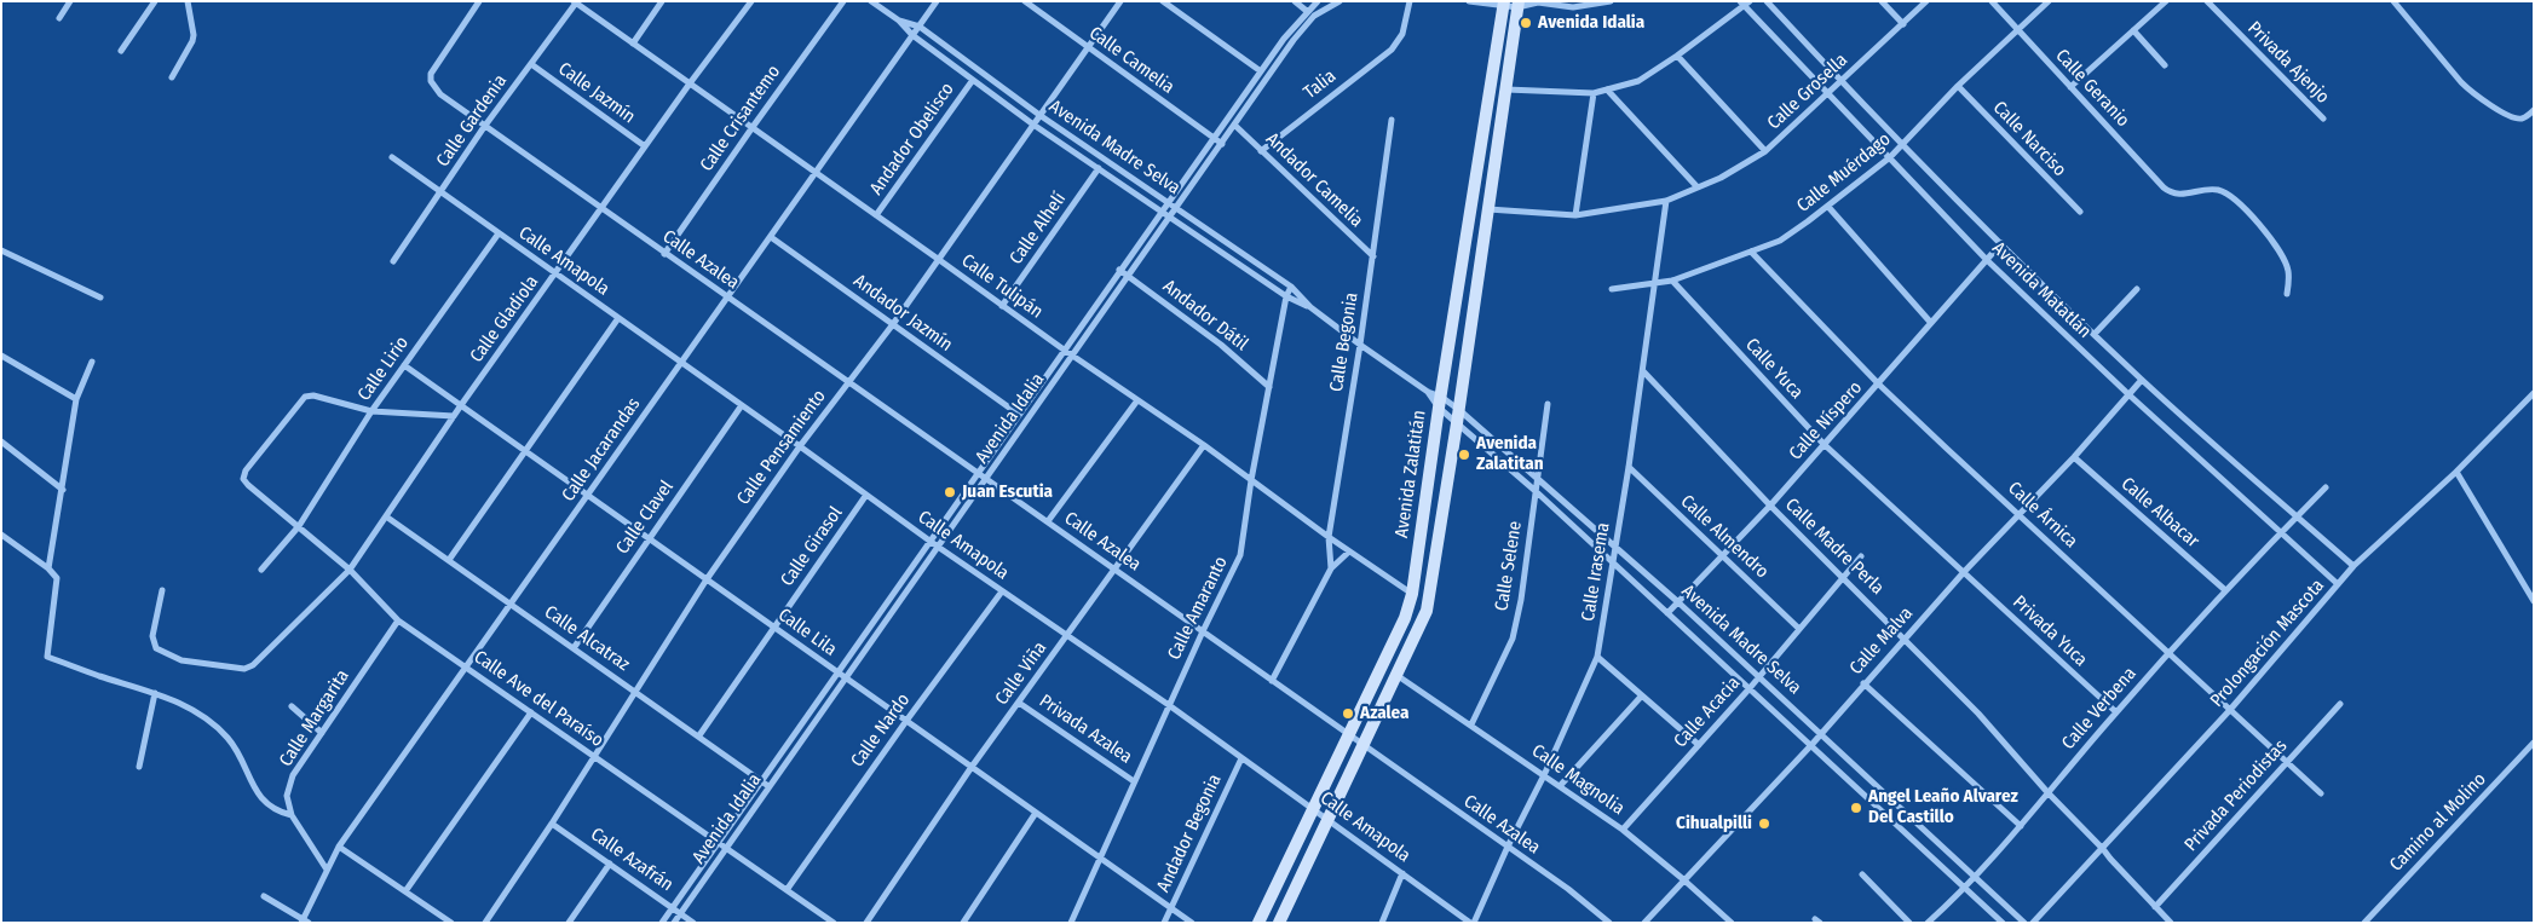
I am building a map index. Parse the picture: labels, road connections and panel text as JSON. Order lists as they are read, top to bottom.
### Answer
{
  "streets": {
    "street": [
      "Calle Camelia",
      "Privada Ajenjo",
      "Talia",
      "Calle Geranio",
      "Calle Grosella",
      "Calle Jazmín",
      "Calle Crisantemo",
      "Calle Gardenia",
      "Andador Obelisco",
      "Calle Narciso",
      "Avenida Madre Selva",
      "Calle Muérdago",
      "Andador Camelia",
      "Calle Alhelí",
      "Calle Azalea",
      "Calle Amapola",
      "Calle Tulipán",
      "Avenida Matatlán",
      "Andador Jazmín",
      "Andador Dátil",
      "Calle Gladiola",
      "Calle Begonia",
      "Calle Lirio",
      "Calle Yuca",
      "Avenida Idalia",
      "Calle Níspero",
      "Calle Pensamiento",
      "Calle Jacarandas",
      "Avenida Zalatitán",
      "Calle Albacar",
      "Calle Árnica",
      "Calle Clavel",
      "Calle Almendro",
      "Calle Girasol",
      "Calle Madre Perla",
      "Calle Selene",
      "Calle Irasema",
      "Calle Amaranto",
      "Privada Yuca",
      "Calle Lila",
      "Calle Alcatraz",
      "Calle Malva",
      "Prolongación Mascota",
      "Calle Viña",
      "Calle Ave del Paraíso",
      "Calle Verbena",
      "Calle Acacia",
      "Calle Margarita",
      "Privada Azalea",
      "Calle Nardo",
      "Calle Magnolia",
      "Privada Periodistas",
      "Camino al Molino",
      "Andador Begonia",
      "Calle Azafrán"
    ]
  },
  "crossings": [
    ["Calle Camelia", "Avenida Idalia"],
    ["Calle Camelia", "Calle Pensamiento"],
    ["Talia", "Andador Camelia"],
    ["Calle Geranio", "Calle Muérdago"],
    ["Calle Grosella", "Avenida Matatlán"],
    ["Calle Grosella", "Avenida Zalatitán"],
    ["Calle Grosella", "Calle Irasema"],
    ["Calle Jazmín", "Calle Gardenia"],
    ["Calle Jazmín", "Calle Gladiola"],
    ["Calle Crisantemo", "Calle Azalea"],
    ["Calle Crisantemo", "Calle Tulipán"],
    ["Calle Gardenia", "Calle Azalea"],
    ["Calle Gardenia", "Calle Amapola"],
    ["Calle Gardenia", "Calle Tulipán"],
    ["Andador Obelisco", "Avenida Madre Selva"],
    ["Andador Obelisco", "Calle Tulipán"],
    ["Calle Narciso", "Calle Muérdago"],
    ["Avenida Madre Selva", "Calle Alhelí"],
    ["Avenida Madre Selva", "Calle Begonia"],
    ["Avenida Madre Selva", "Avenida Idalia"],
    ["Avenida Madre Selva", "Calle Níspero"],
    ["Avenida Madre Selva", "Calle Pensamiento"],
    ["Avenida Madre Selva", "Calle Jacarandas"],
    ["Avenida Madre Selva", "Avenida Zalatitán"],
    ["Avenida Madre Selva", "Calle Selene"],
    ["Avenida Madre Selva", "Calle Irasema"],
    ["Avenida Madre Selva", "Calle Amaranto"],
    ["Avenida Madre Selva", "Calle Malva"],
    ["Avenida Madre Selva", "Calle Verbena"],
    ["Avenida Madre Selva", "Calle Acacia"],
    ["Calle Muérdago", "Avenida Matatlán"],
    ["Calle Muérdago", "Calle Yuca"],
    ["Calle Muérdago", "Calle Árnica"],
    ["Calle Muérdago", "Calle Irasema"],
    ["Andador Camelia", "Calle Begonia"],
    ["Andador Camelia", "Avenida Idalia"],
    ["Calle Alhelí", "Calle Tulipán"],
    ["Calle Azalea", "Calle Gladiola"],
    ["Calle Azalea", "Avenida Idalia"],
    ["Calle Azalea", "Calle Pensamiento"],
    ["Calle Azalea", "Calle Jacarandas"],
    ["Calle Azalea", "Avenida Zalatitán"],
    ["Calle Azalea", "Calle Irasema"],
    ["Calle Azalea", "Calle Amaranto"],
    ["Calle Azalea", "Calle Viña"],
    ["Calle Amapola", "Calle Gladiola"],
    ["Calle Amapola", "Calle Lirio"],
    ["Calle Amapola", "Avenida Idalia"],
    ["Calle Amapola", "Calle Pensamiento"],
    ["Calle Amapola", "Calle Jacarandas"],
    ["Calle Amapola", "Avenida Zalatitán"],
    ["Calle Amapola", "Calle Clavel"],
    ["Calle Amapola", "Calle Girasol"],
    ["Calle Amapola", "Calle Irasema"],
    ["Calle Amapola", "Calle Amaranto"],
    ["Calle Amapola", "Calle Viña"],
    ["Calle Amapola", "Calle Nardo"],
    ["Calle Amapola", "Andador Begonia"],
    ["Calle Tulipán", "Calle Gladiola"],
    ["Calle Tulipán", "Calle Begonia"],
    ["Calle Tulipán", "Avenida Idalia"],
    ["Calle Tulipán", "Calle Pensamiento"],
    ["Calle Tulipán", "Calle Jacarandas"],
    ["Calle Tulipán", "Avenida Zalatitán"],
    ["Calle Tulipán", "Calle Amaranto"],
    ["Calle Tulipán", "Calle Viña"],
    ["Avenida Matatlán", "Calle Níspero"],
    ["Avenida Matatlán", "Calle Malva"],
    ["Avenida Matatlán", "Prolongación Mascota"],
    ["Avenida Matatlán", "Calle Verbena"],
    ["Andador Jazmín", "Avenida Idalia"],
    ["Andador Jazmín", "Calle Pensamiento"],
    ["Andador Jazmín", "Calle Jacarandas"],
    ["Andador Dátil", "Avenida Idalia"],
    ["Andador Dátil", "Calle Amaranto"],
    ["Calle Gladiola", "Calle Lila"],
    ["Calle Gladiola", "Calle Alcatraz"],
    ["Calle Gladiola", "Calle Ave del Paraíso"],
    ["Calle Lirio", "Calle Lila"],
    ["Calle Lirio", "Calle Ave del Paraíso"],
    ["Calle Yuca", "Calle Níspero"],
    ["Calle Yuca", "Privada Yuca"],
    ["Calle Yuca", "Calle Malva"],
    ["Avenida Idalia", "Calle Lila"],
    ["Avenida Idalia", "Calle Alcatraz"],
    ["Avenida Idalia", "Calle Ave del Paraíso"],
    ["Avenida Idalia", "Calle Azafrán"],
    ["Calle Níspero", "Calle Árnica"],
    ["Calle Níspero", "Calle Almendro"],
    ["Calle Níspero", "Calle Madre Perla"],
    ["Calle Pensamiento", "Calle Lila"],
    ["Calle Pensamiento", "Calle Alcatraz"],
    ["Calle Pensamiento", "Calle Ave del Paraíso"],
    ["Calle Pensamiento", "Calle Azafrán"],
    ["Calle Jacarandas", "Calle Lila"],
    ["Calle Jacarandas", "Calle Alcatraz"],
    ["Calle Jacarandas", "Calle Ave del Paraíso"],
    ["Calle Jacarandas", "Calle Margarita"],
    ["Avenida Zalatitán", "Calle Magnolia"],
    ["Calle Albacar", "Calle Malva"],
    ["Calle Albacar", "Calle Verbena"],
    ["Calle Árnica", "Calle Malva"],
    ["Calle Árnica", "Prolongación Mascota"],
    ["Calle Árnica", "Calle Verbena"],
    ["Calle Árnica", "Privada Periodistas"],
    ["Calle Clavel", "Calle Lila"],
    ["Calle Clavel", "Calle Alcatraz"],
    ["Calle Almendro", "Calle Irasema"],
    ["Calle Almendro", "Calle Acacia"],
    ["Calle Girasol", "Calle Lila"],
    ["Calle Girasol", "Calle Alcatraz"],
    ["Calle Madre Perla", "Calle Irasema"],
    ["Calle Madre Perla", "Calle Malva"],
    ["Calle Madre Perla", "Prolongación Mascota"],
    ["Calle Madre Perla", "Calle Verbena"],
    ["Calle Madre Perla", "Calle Acacia"],
    ["Calle Madre Perla", "Privada Periodistas"],
    ["Calle Selene", "Calle Magnolia"],
    ["Calle Irasema", "Calle Magnolia"],
    ["Calle Amaranto", "Calle Lila"],
    ["Calle Amaranto", "Privada Azalea"],
    ["Privada Yuca", "Calle Malva"],
    ["Privada Yuca", "Calle Verbena"],
    ["Calle Lila", "Calle Viña"],
    ["Calle Lila", "Calle Nardo"],
    ["Calle Lila", "Andador Begonia"],
    ["Calle Malva", "Calle Magnolia"],
    ["Calle Viña", "Privada Azalea"],
    ["Calle Ave del Paraíso", "Calle Margarita"],
    ["Calle Ave del Paraíso", "Calle Nardo"],
    ["Calle Acacia", "Calle Magnolia"]
  ],
  "places": [
    "Avenida Idalia",
    "Avenida Zalatitan",
    "Juan Escutia",
    "Azalea",
    "Angel Leaño Alvarez Del Castillo",
    "Cihualpilli"
  ]
}
